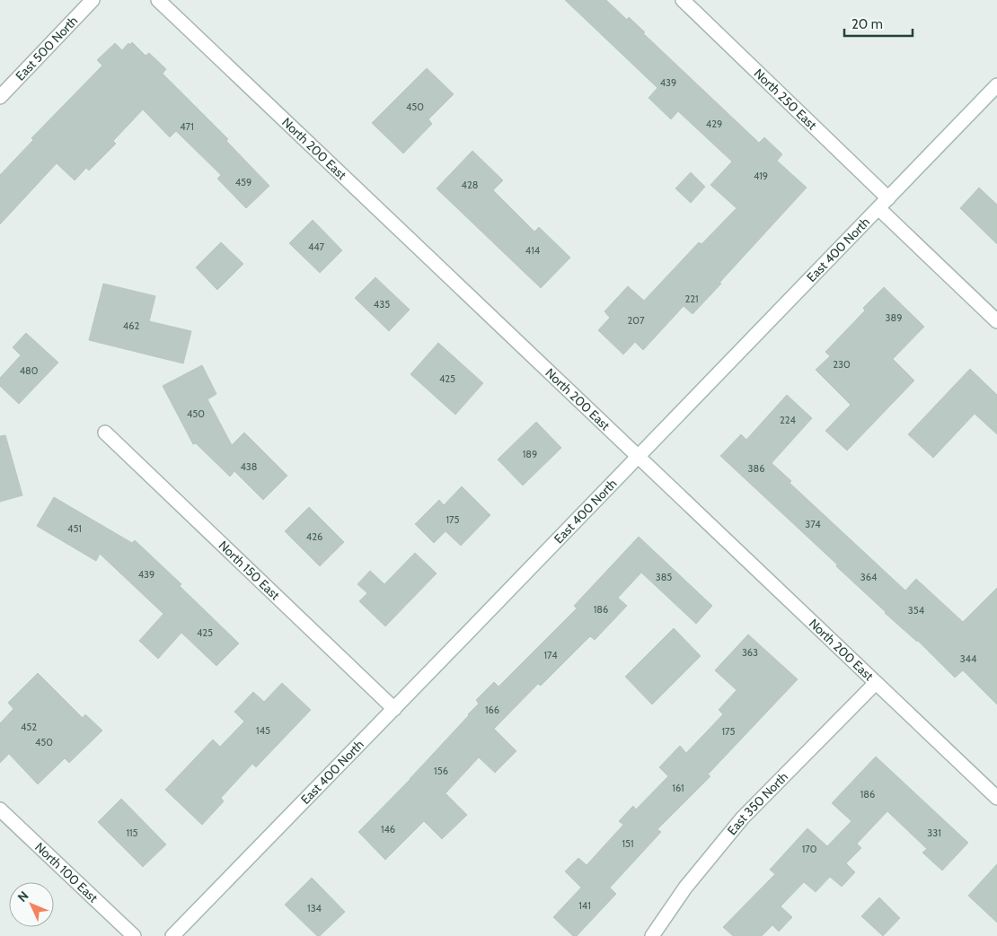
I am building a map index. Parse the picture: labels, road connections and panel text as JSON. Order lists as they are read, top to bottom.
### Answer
{
  "streets": {
    "street": [
      "East 500 North",
      "North 250 East",
      "North 200 East",
      "East 400 North",
      "North 150 East",
      "East 350 North",
      "North 100 East"
    ]
  },
  "crossings": [
    ["North 250 East", "East 400 North"],
    ["North 200 East", "East 400 North"],
    ["North 200 East", "East 350 North"],
    ["East 400 North", "North 150 East"]
  ],
  "house_numbers": [
    "439",
    "450",
    "429",
    "471",
    "419",
    "459",
    "428",
    "447",
    "414",
    "221",
    "435",
    "389",
    "207",
    "462",
    "230",
    "480",
    "425",
    "450",
    "224",
    "189",
    "438",
    "386",
    "175",
    "374",
    "451",
    "426",
    "439",
    "385",
    "364",
    "186",
    "354",
    "425",
    "363",
    "174",
    "344",
    "166",
    "452",
    "145",
    "175",
    "450",
    "156",
    "161",
    "186",
    "146",
    "115",
    "331",
    "151",
    "170",
    "141",
    "134"
  ],
  "scale_bar": "20 m",
  "north": "top left"
}
